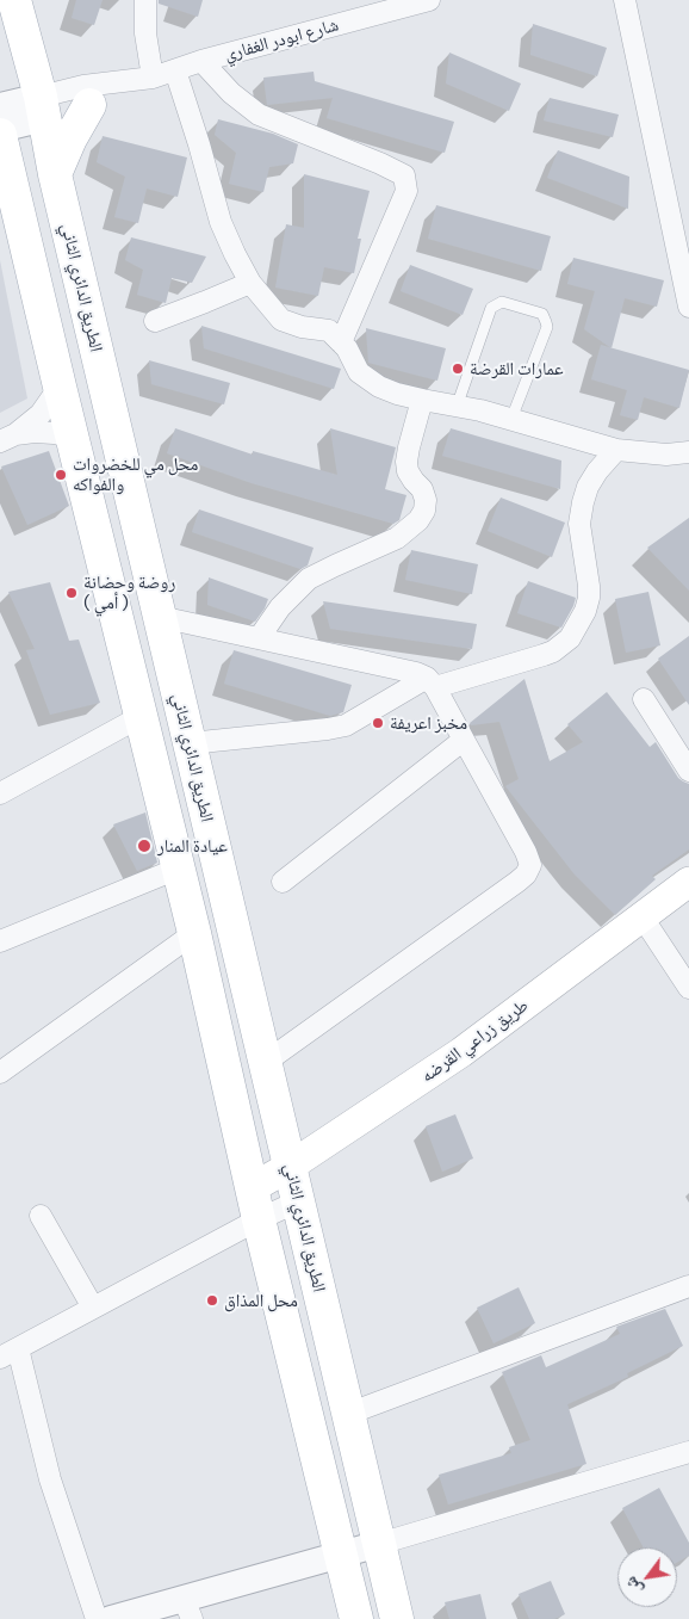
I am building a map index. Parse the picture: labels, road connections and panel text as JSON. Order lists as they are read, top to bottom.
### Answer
{
  "streets": {
    "main road": ["الطريق الدائري الثاني", "طريق زراعي القرضه"],
    "street": ["شارع ابودر الغفاري"]
  },
  "crossings": [
    ["شارع ابودر الغفاري", "الطريق الدائري الثاني"],
    ["الطريق الدائري الثاني", "طريق زراعي القرضه"]
  ],
  "places": [
    "عمارات القرضة",
    "محل مي للخضروات والفواكه",
    "روضة وحضانة ( أمي )",
    "مخبز اعريفة",
    "عيادة المنار",
    "محل المذاق"
  ],
  "north": "bottom left"
}
